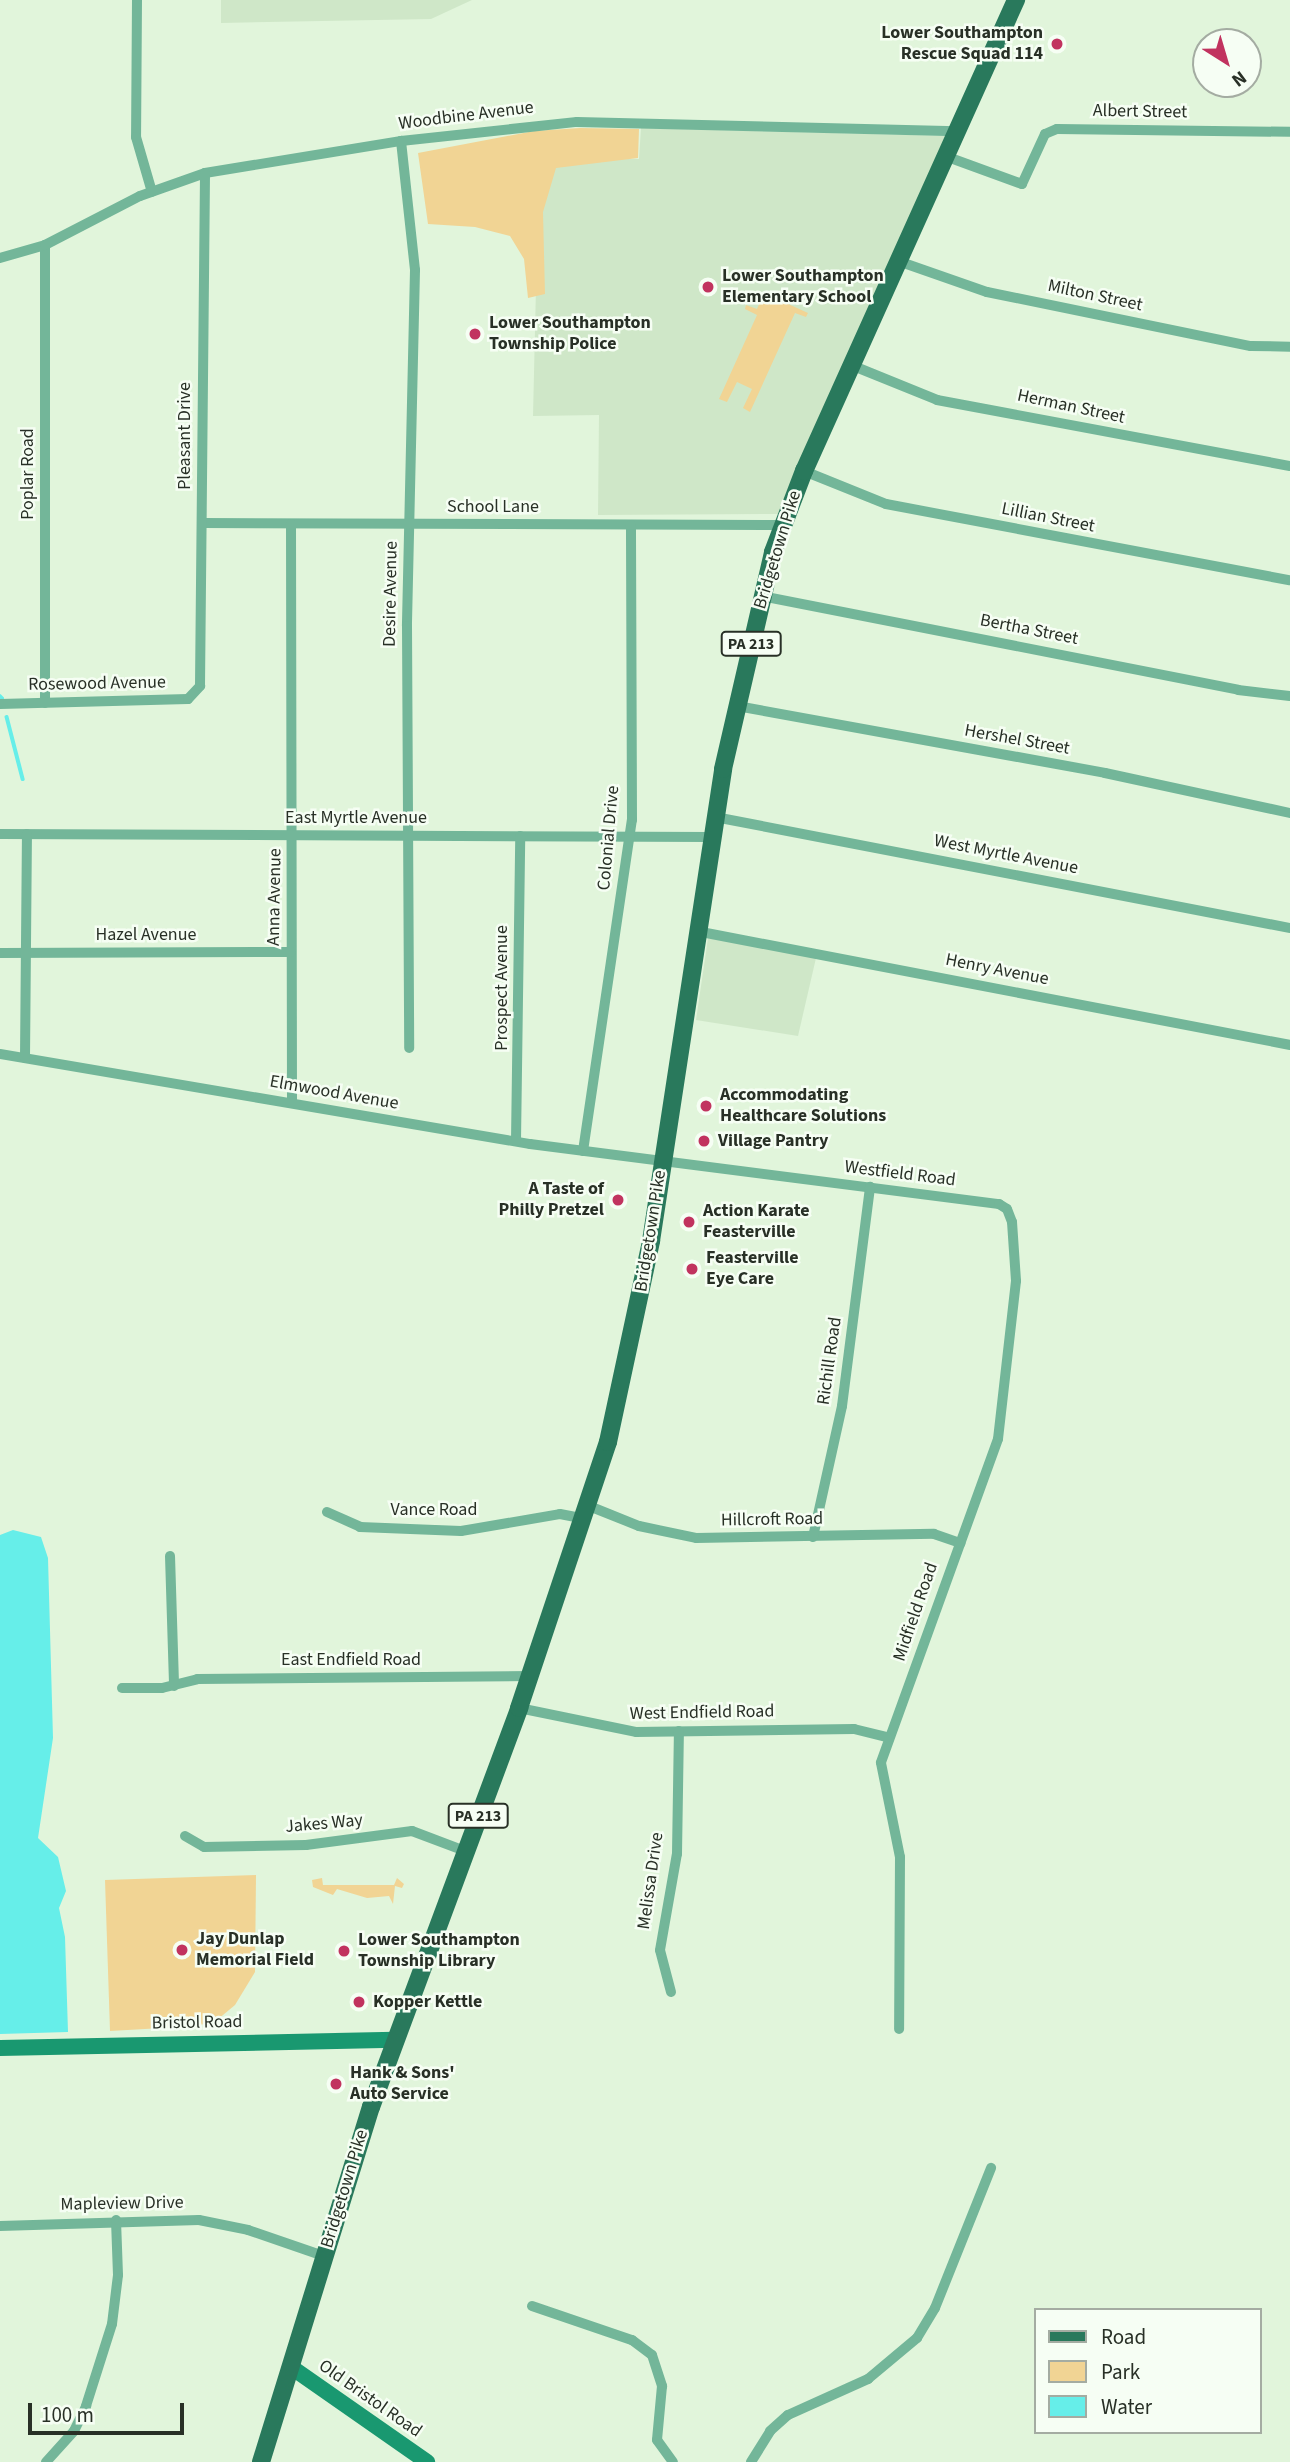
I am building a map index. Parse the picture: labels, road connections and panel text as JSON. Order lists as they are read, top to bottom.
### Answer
{
  "streets": {
    "main road": [
      "Bridgetown Pike",
      "PA 213",
      "Bristol Road",
      "Old Bristol Road"
    ],
    "street": [
      "Albert Street",
      "Woodbine Avenue",
      "Milton Street",
      "Herman Street",
      "Pleasant Drive",
      "Poplar Road",
      "School Lane",
      "Lillian Street",
      "Desire Avenue",
      "Bertha Street",
      "Rosewood Avenue",
      "Hershel Street",
      "East Myrtle Avenue",
      "Colonial Drive",
      "West Myrtle Avenue",
      "Anna Avenue",
      "Hazel Avenue",
      "Henry Avenue",
      "Prospect Avenue",
      "Elmwood Avenue",
      "Westfield Road",
      "Richill Road",
      "Vance Road",
      "Hillcroft Road",
      "Midfield Road",
      "East Endfield Road",
      "West Endfield Road",
      "Jakes Way",
      "Melissa Drive",
      "Mapleview Drive"
    ]
  },
  "crossings": [
    ["Albert Street", "Bridgetown Pike"],
    ["Woodbine Avenue", "Pleasant Drive"],
    ["Woodbine Avenue", "Poplar Road"],
    ["Woodbine Avenue", "Bridgetown Pike"],
    ["Woodbine Avenue", "Desire Avenue"],
    ["Milton Street", "Bridgetown Pike"],
    ["Herman Street", "Bridgetown Pike"],
    ["Pleasant Drive", "School Lane"],
    ["Pleasant Drive", "Rosewood Avenue"],
    ["Poplar Road", "Rosewood Avenue"],
    ["School Lane", "Bridgetown Pike"],
    ["School Lane", "Desire Avenue"],
    ["School Lane", "Colonial Drive"],
    ["School Lane", "Anna Avenue"],
    ["Lillian Street", "Bridgetown Pike"],
    ["Bridgetown Pike", "Bertha Street"],
    ["Bridgetown Pike", "Hershel Street"],
    ["Bridgetown Pike", "East Myrtle Avenue"],
    ["Bridgetown Pike", "West Myrtle Avenue"],
    ["Bridgetown Pike", "Henry Avenue"],
    ["Bridgetown Pike", "Elmwood Avenue"],
    ["Bridgetown Pike", "Westfield Road"],
    ["Bridgetown Pike", "Vance Road"],
    ["Bridgetown Pike", "Hillcroft Road"],
    ["Bridgetown Pike", "East Endfield Road"],
    ["Bridgetown Pike", "West Endfield Road"],
    ["Bridgetown Pike", "Jakes Way"],
    ["Bridgetown Pike", "Bristol Road"],
    ["Bridgetown Pike", "Mapleview Drive"],
    ["Bridgetown Pike", "Old Bristol Road"],
    ["Desire Avenue", "East Myrtle Avenue"],
    ["East Myrtle Avenue", "Colonial Drive"],
    ["East Myrtle Avenue", "Anna Avenue"],
    ["East Myrtle Avenue", "Prospect Avenue"],
    ["Colonial Drive", "Elmwood Avenue"],
    ["Anna Avenue", "Hazel Avenue"],
    ["Anna Avenue", "Elmwood Avenue"],
    ["Prospect Avenue", "Elmwood Avenue"],
    ["Elmwood Avenue", "Westfield Road"],
    ["Westfield Road", "Richill Road"],
    ["Westfield Road", "Midfield Road"],
    ["Richill Road", "Hillcroft Road"],
    ["Vance Road", "Hillcroft Road"],
    ["Hillcroft Road", "Midfield Road"],
    ["Midfield Road", "West Endfield Road"],
    ["West Endfield Road", "Melissa Drive"]
  ],
  "places": [
    "Lower Southampton Rescue Squad 114",
    "Lower Southampton Elementary School",
    "Lower Southampton Township Police",
    "Accommodating Healthcare Solutions",
    "Village Pantry",
    "A Taste of Philly Pretzel",
    "Action Karate Feasterville",
    "Feasterville Eye Care",
    "Jay Dunlap Memorial Field",
    "Lower Southampton Township Library",
    "Kopper Kettle",
    "Hank & Sons' Auto Service"
  ],
  "legend": ["Road", "Park", "Water"],
  "scale_bar": "100 m",
  "north": "bottom right"
}
